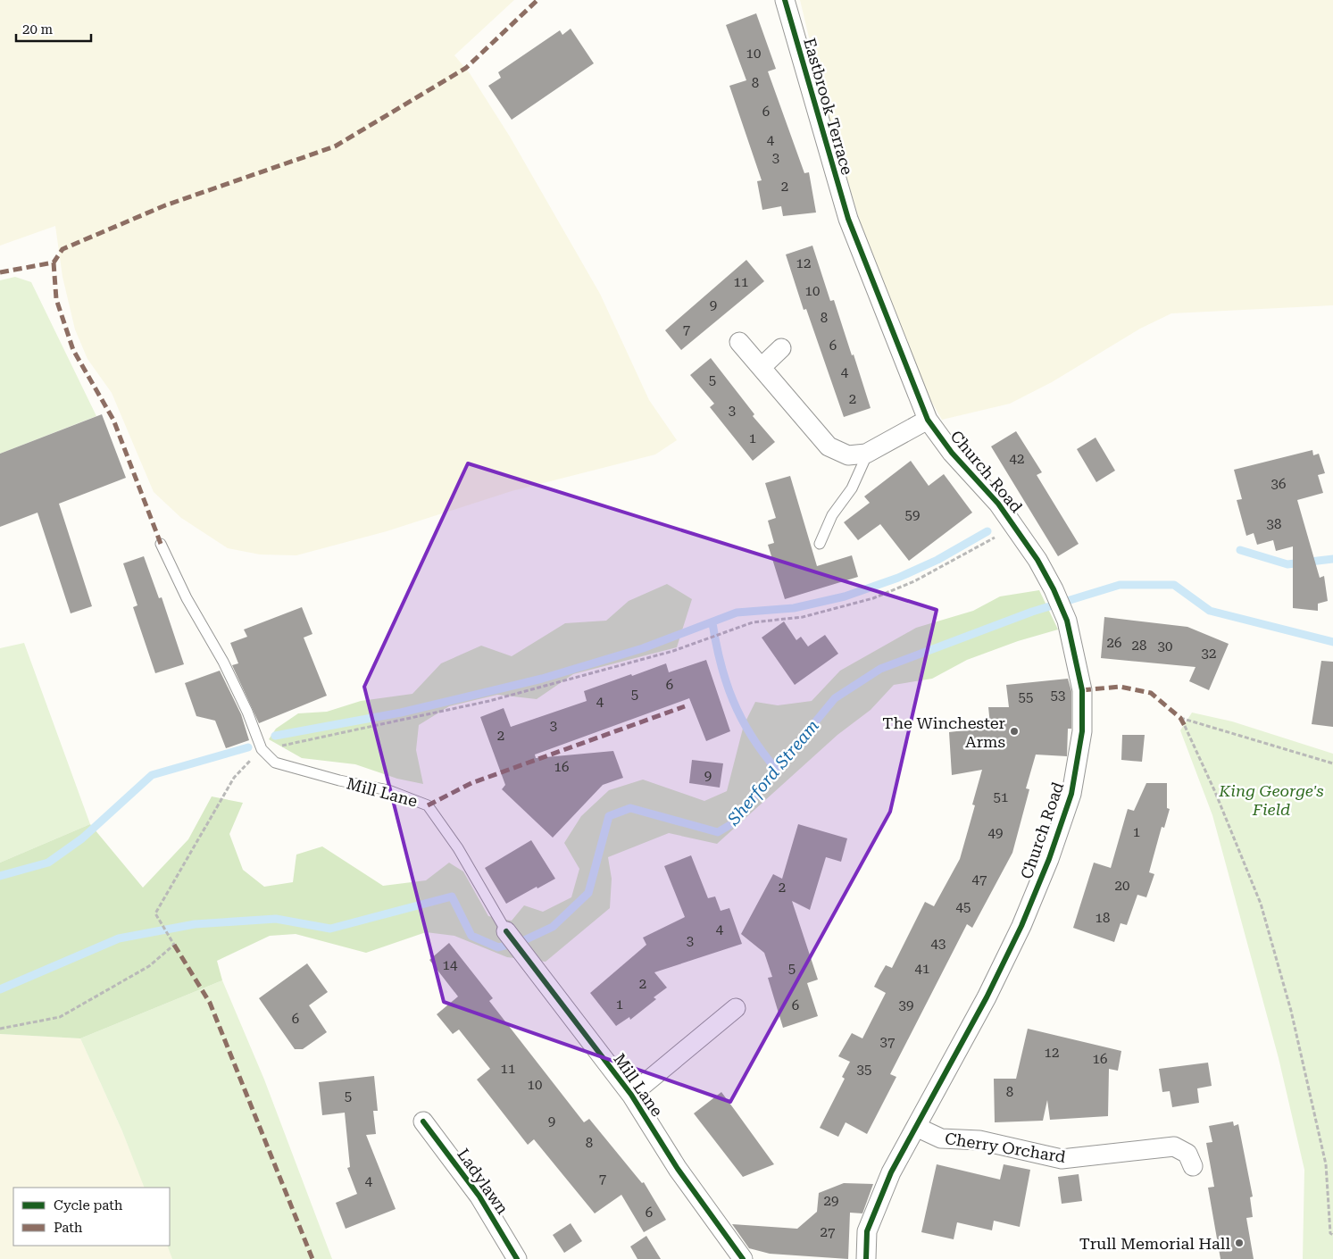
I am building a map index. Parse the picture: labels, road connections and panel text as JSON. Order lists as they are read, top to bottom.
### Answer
{
  "streets": {
    "street": [
      "Eastbrook Terrace",
      "Church Road",
      "Mill Lane",
      "Cherry Orchard",
      "Ladylawn"
    ]
  },
  "crossings": [
    ["Eastbrook Terrace", "Church Road"],
    ["Church Road", "Cherry Orchard"]
  ],
  "water": ["Sherford Stream"],
  "parks": ["King George's Field"],
  "places": ["The Winchester Arms", "Trull Memorial Hall"],
  "house_numbers": [
    "10",
    "8",
    "6",
    "4",
    "3",
    "2",
    "12",
    "11",
    "10",
    "9",
    "8",
    "7",
    "6",
    "4",
    "5",
    "2",
    "3",
    "1",
    "42",
    "36",
    "59",
    "38",
    "26",
    "28",
    "30",
    "32",
    "6",
    "5",
    "53",
    "55",
    "4",
    "3",
    "2",
    "16",
    "9",
    "51",
    "1",
    "49",
    "47",
    "20",
    "2",
    "45",
    "18",
    "4",
    "3",
    "43",
    "14",
    "5",
    "41",
    "2",
    "1",
    "6",
    "39",
    "6",
    "37",
    "12",
    "16",
    "11",
    "35",
    "10",
    "8",
    "5",
    "9",
    "8",
    "7",
    "4",
    "29",
    "6",
    "27"
  ],
  "legend": ["Cycle path", "Path"],
  "scale_bar": "20 m"
}
